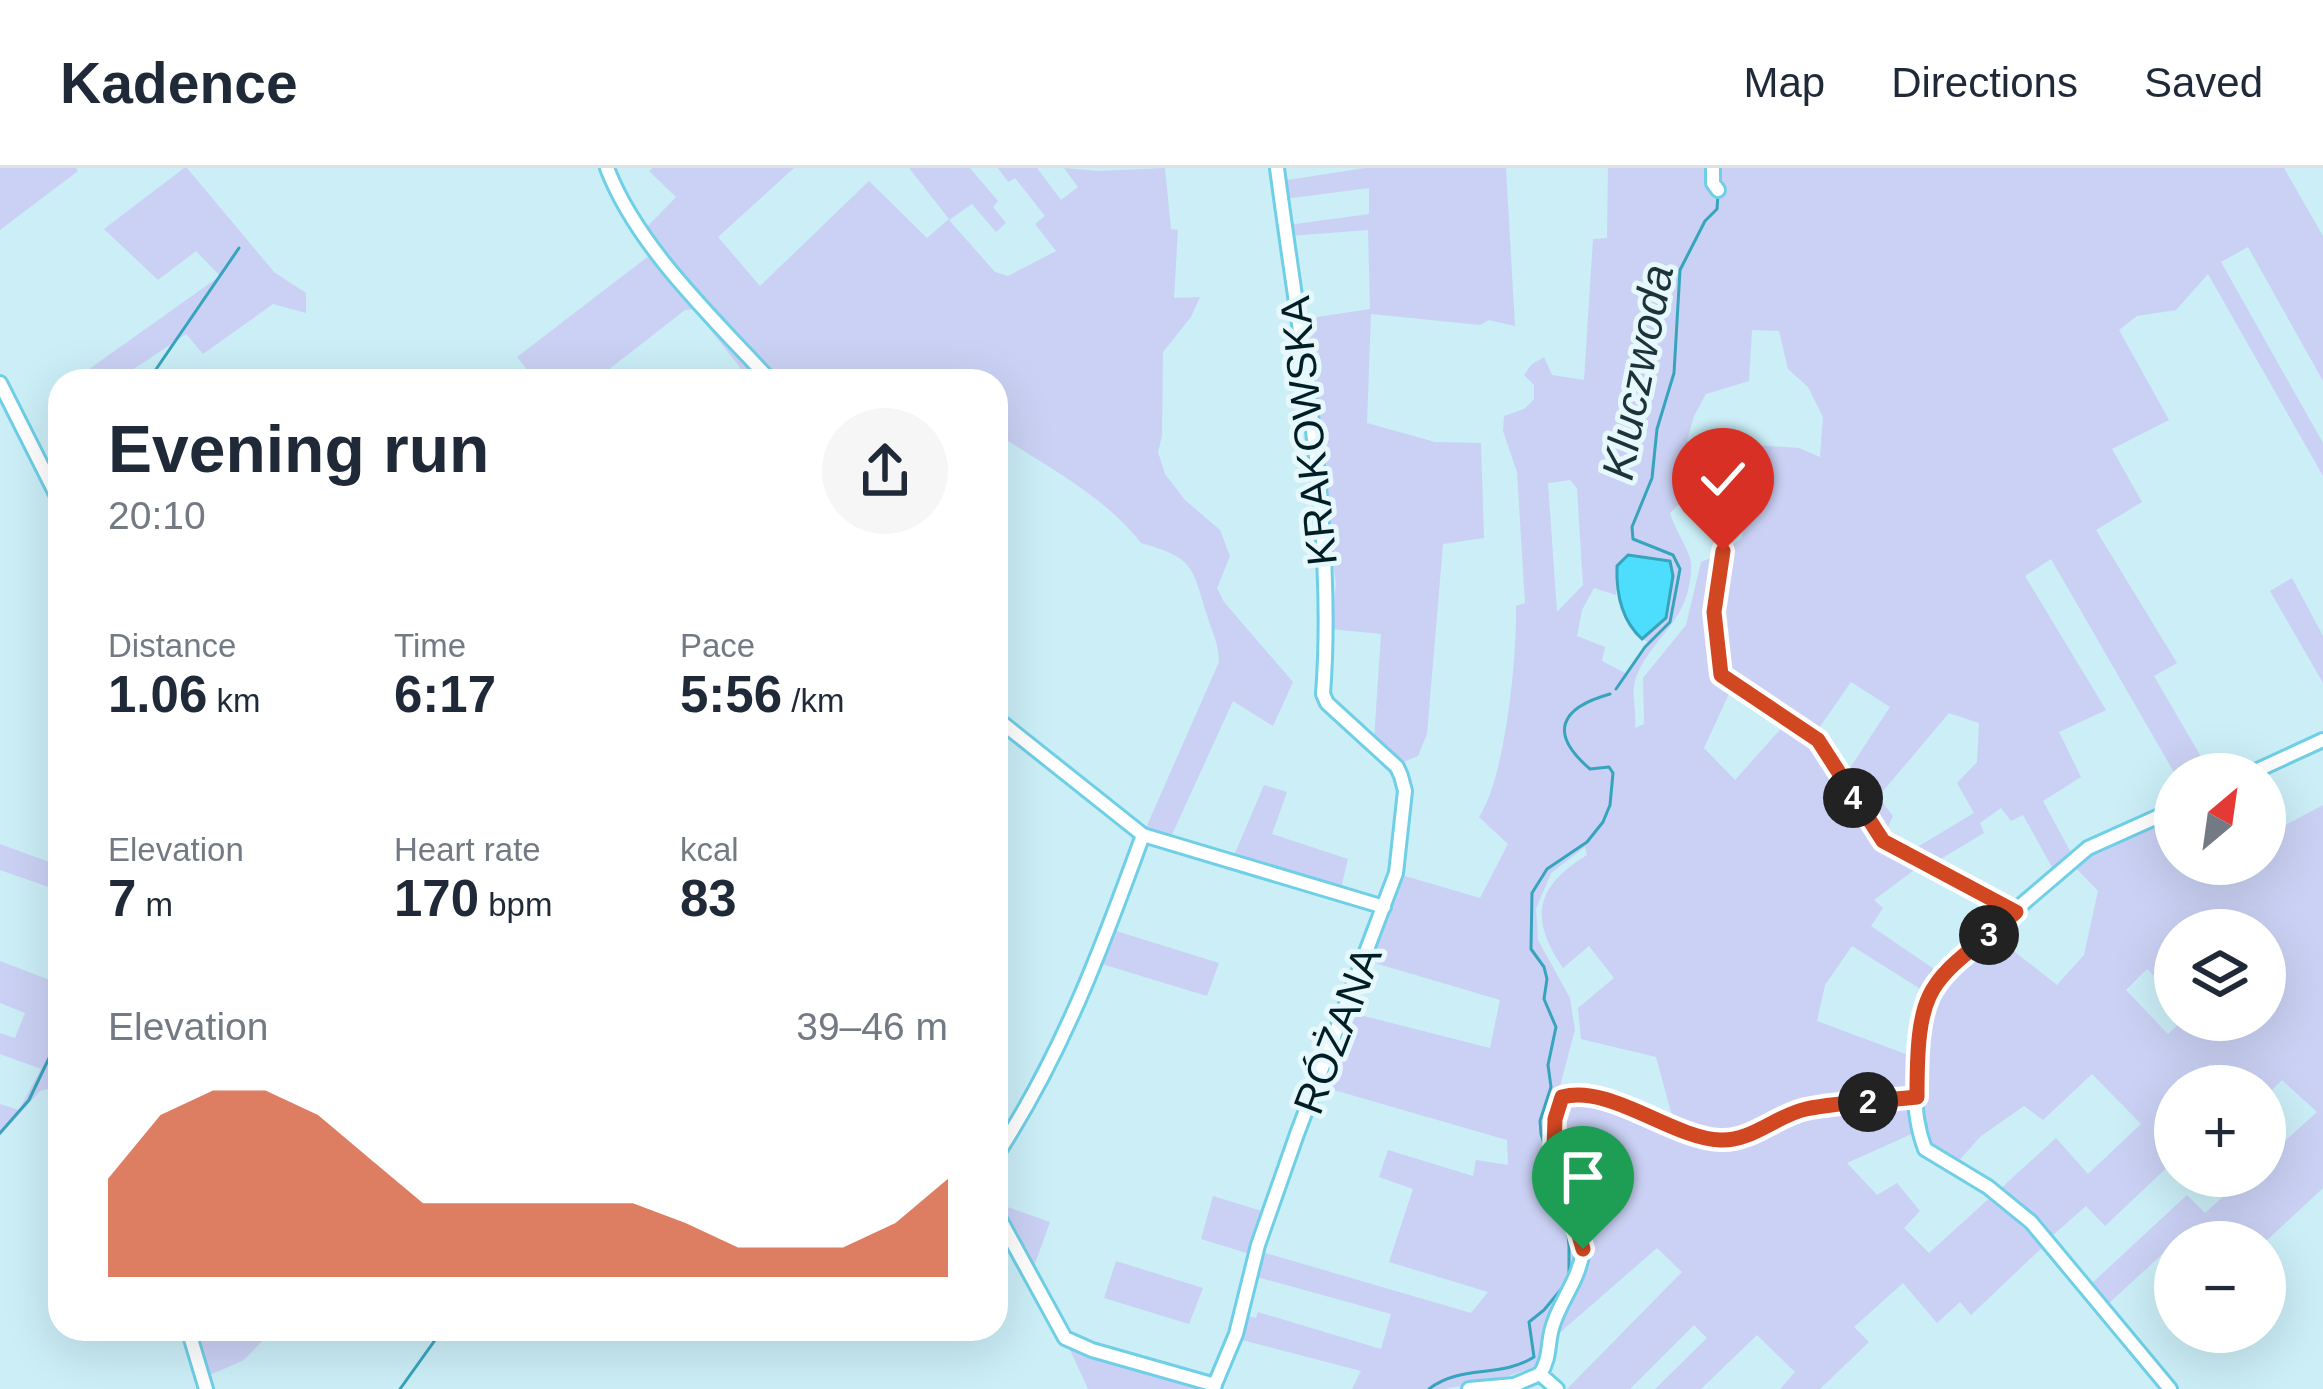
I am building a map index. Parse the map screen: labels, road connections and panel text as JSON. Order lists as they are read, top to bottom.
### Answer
{
  "streets": {
    "street": ["KRAKOWSKA", "RÓŻANA"]
  },
  "crossings": [
    ["KRAKOWSKA", "RÓŻANA"]
  ],
  "water": ["Kluczwoda"],
  "north": "top right",
  "page": {
    "header": "Kadence",
    "nav": ["Map", "Directions", "Saved"],
    "heading": ["Evening run", "20:10"],
    "stats": [
      ["Distance", "1.06 km"],
      ["Time", "6:17"],
      ["Pace", "5:56 /km"],
      ["Elevation", "7 m"],
      ["Heart rate", "170 bpm"],
      ["kcal", "83"]
    ],
    "map_buttons": ["+", "−"],
    "pins": ["4", "3", "2"],
    "chart": ["Elevation", "39–46 m"]
  }
}
